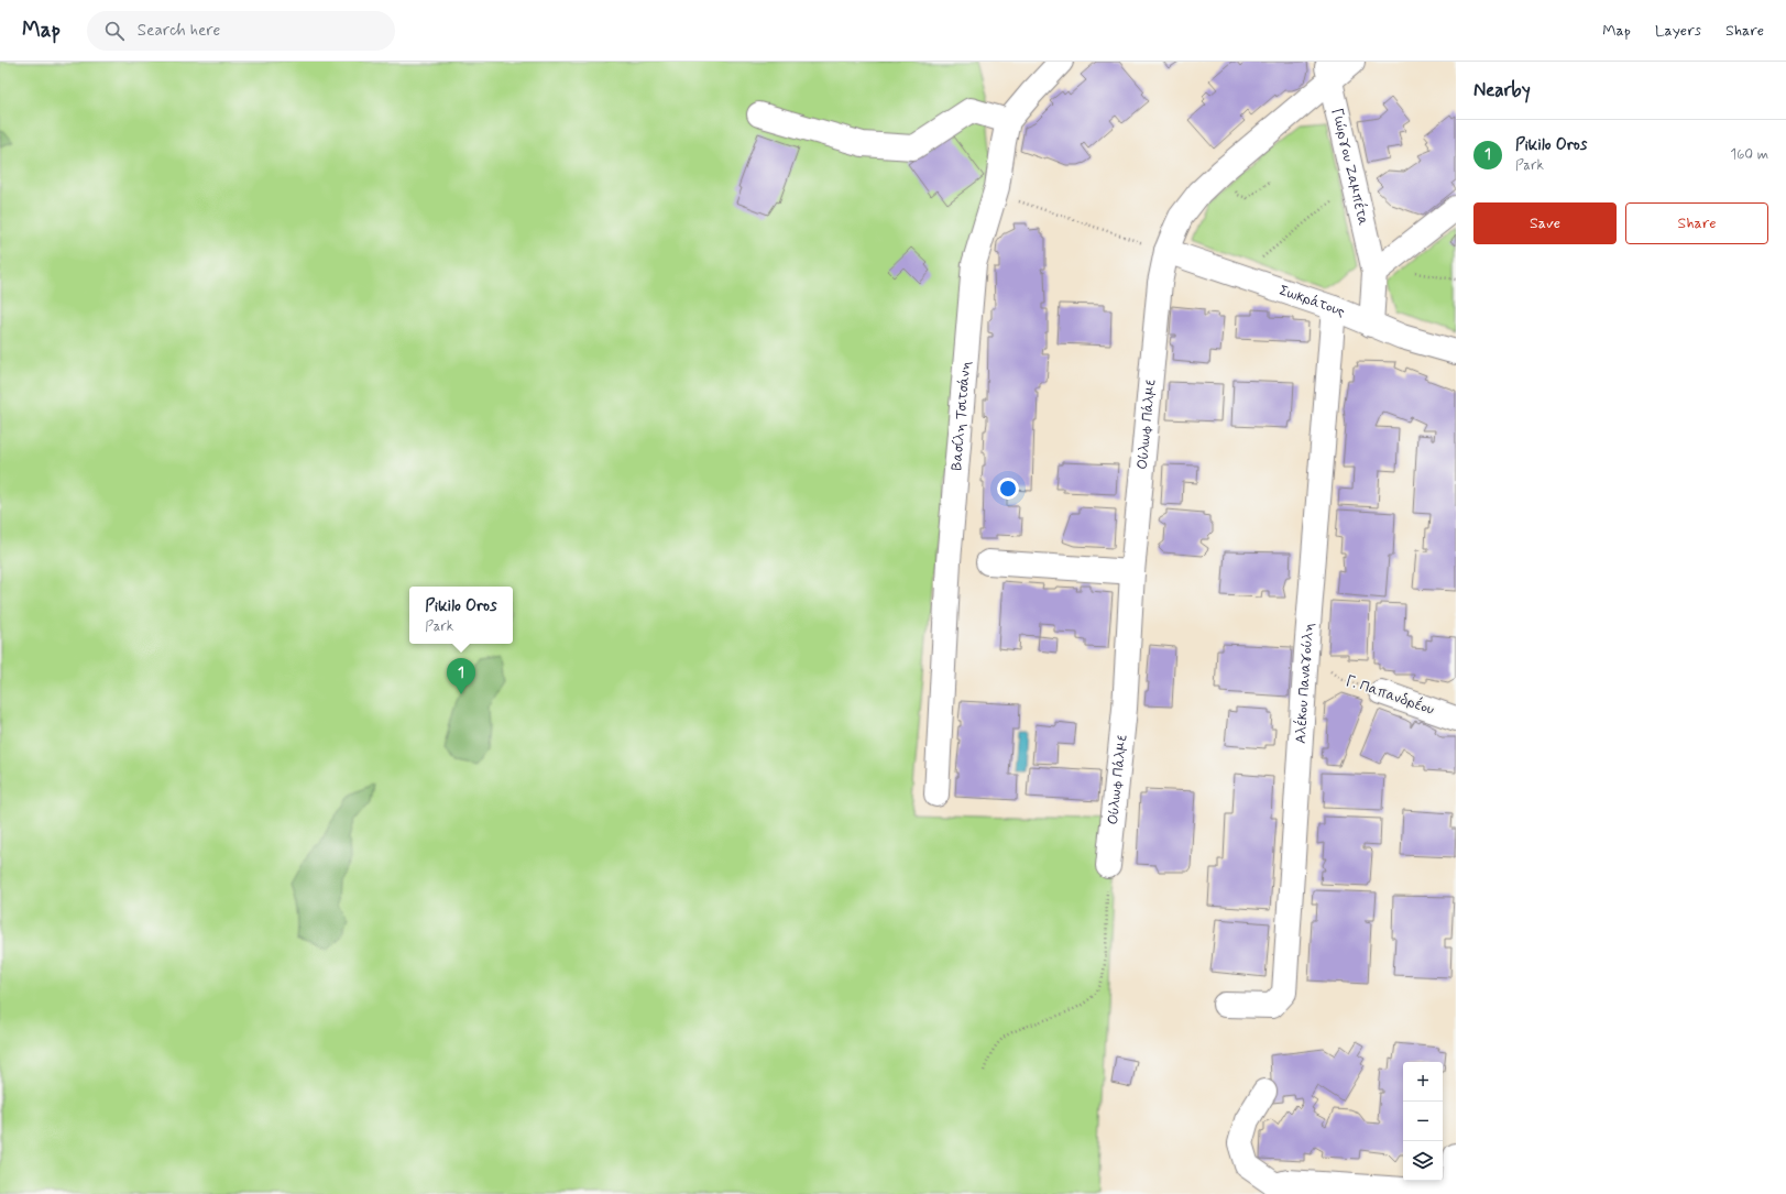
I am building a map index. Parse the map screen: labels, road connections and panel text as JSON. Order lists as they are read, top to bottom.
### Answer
{
  "streets": {
    "street": [
      "Γιώργου Ζαμπέτα",
      "Σωκράτους",
      "Βασίλη Τσιτσάνη",
      "Ούλωφ Πάλμε",
      "Αλέκου Παναγούλη",
      "Γ. Παπανδρέου"
    ]
  },
  "crossings": [
    ["Γιώργου Ζαμπέτα", "Ούλωφ Πάλμε"],
    ["Σωκράτους", "Ούλωφ Πάλμε"],
    ["Σωκράτους", "Αλέκου Παναγούλη"],
    ["Αλέκου Παναγούλη", "Γ. Παπανδρέου"]
  ],
  "page": {
    "header": "Map",
    "search": "Search here",
    "nav": ["Map", "Layers", "Share"],
    "heading": "Nearby",
    "list": [
      {
        "mark": "1",
        "name": "Pikilo Oros",
        "note": "Park",
        "value": "160 m"
      }
    ],
    "buttons": ["Save", "Share"],
    "popup": ["Pikilo Oros", "Park"],
    "pins": "1",
    "map_buttons": ["+", "−"]
  }
}
